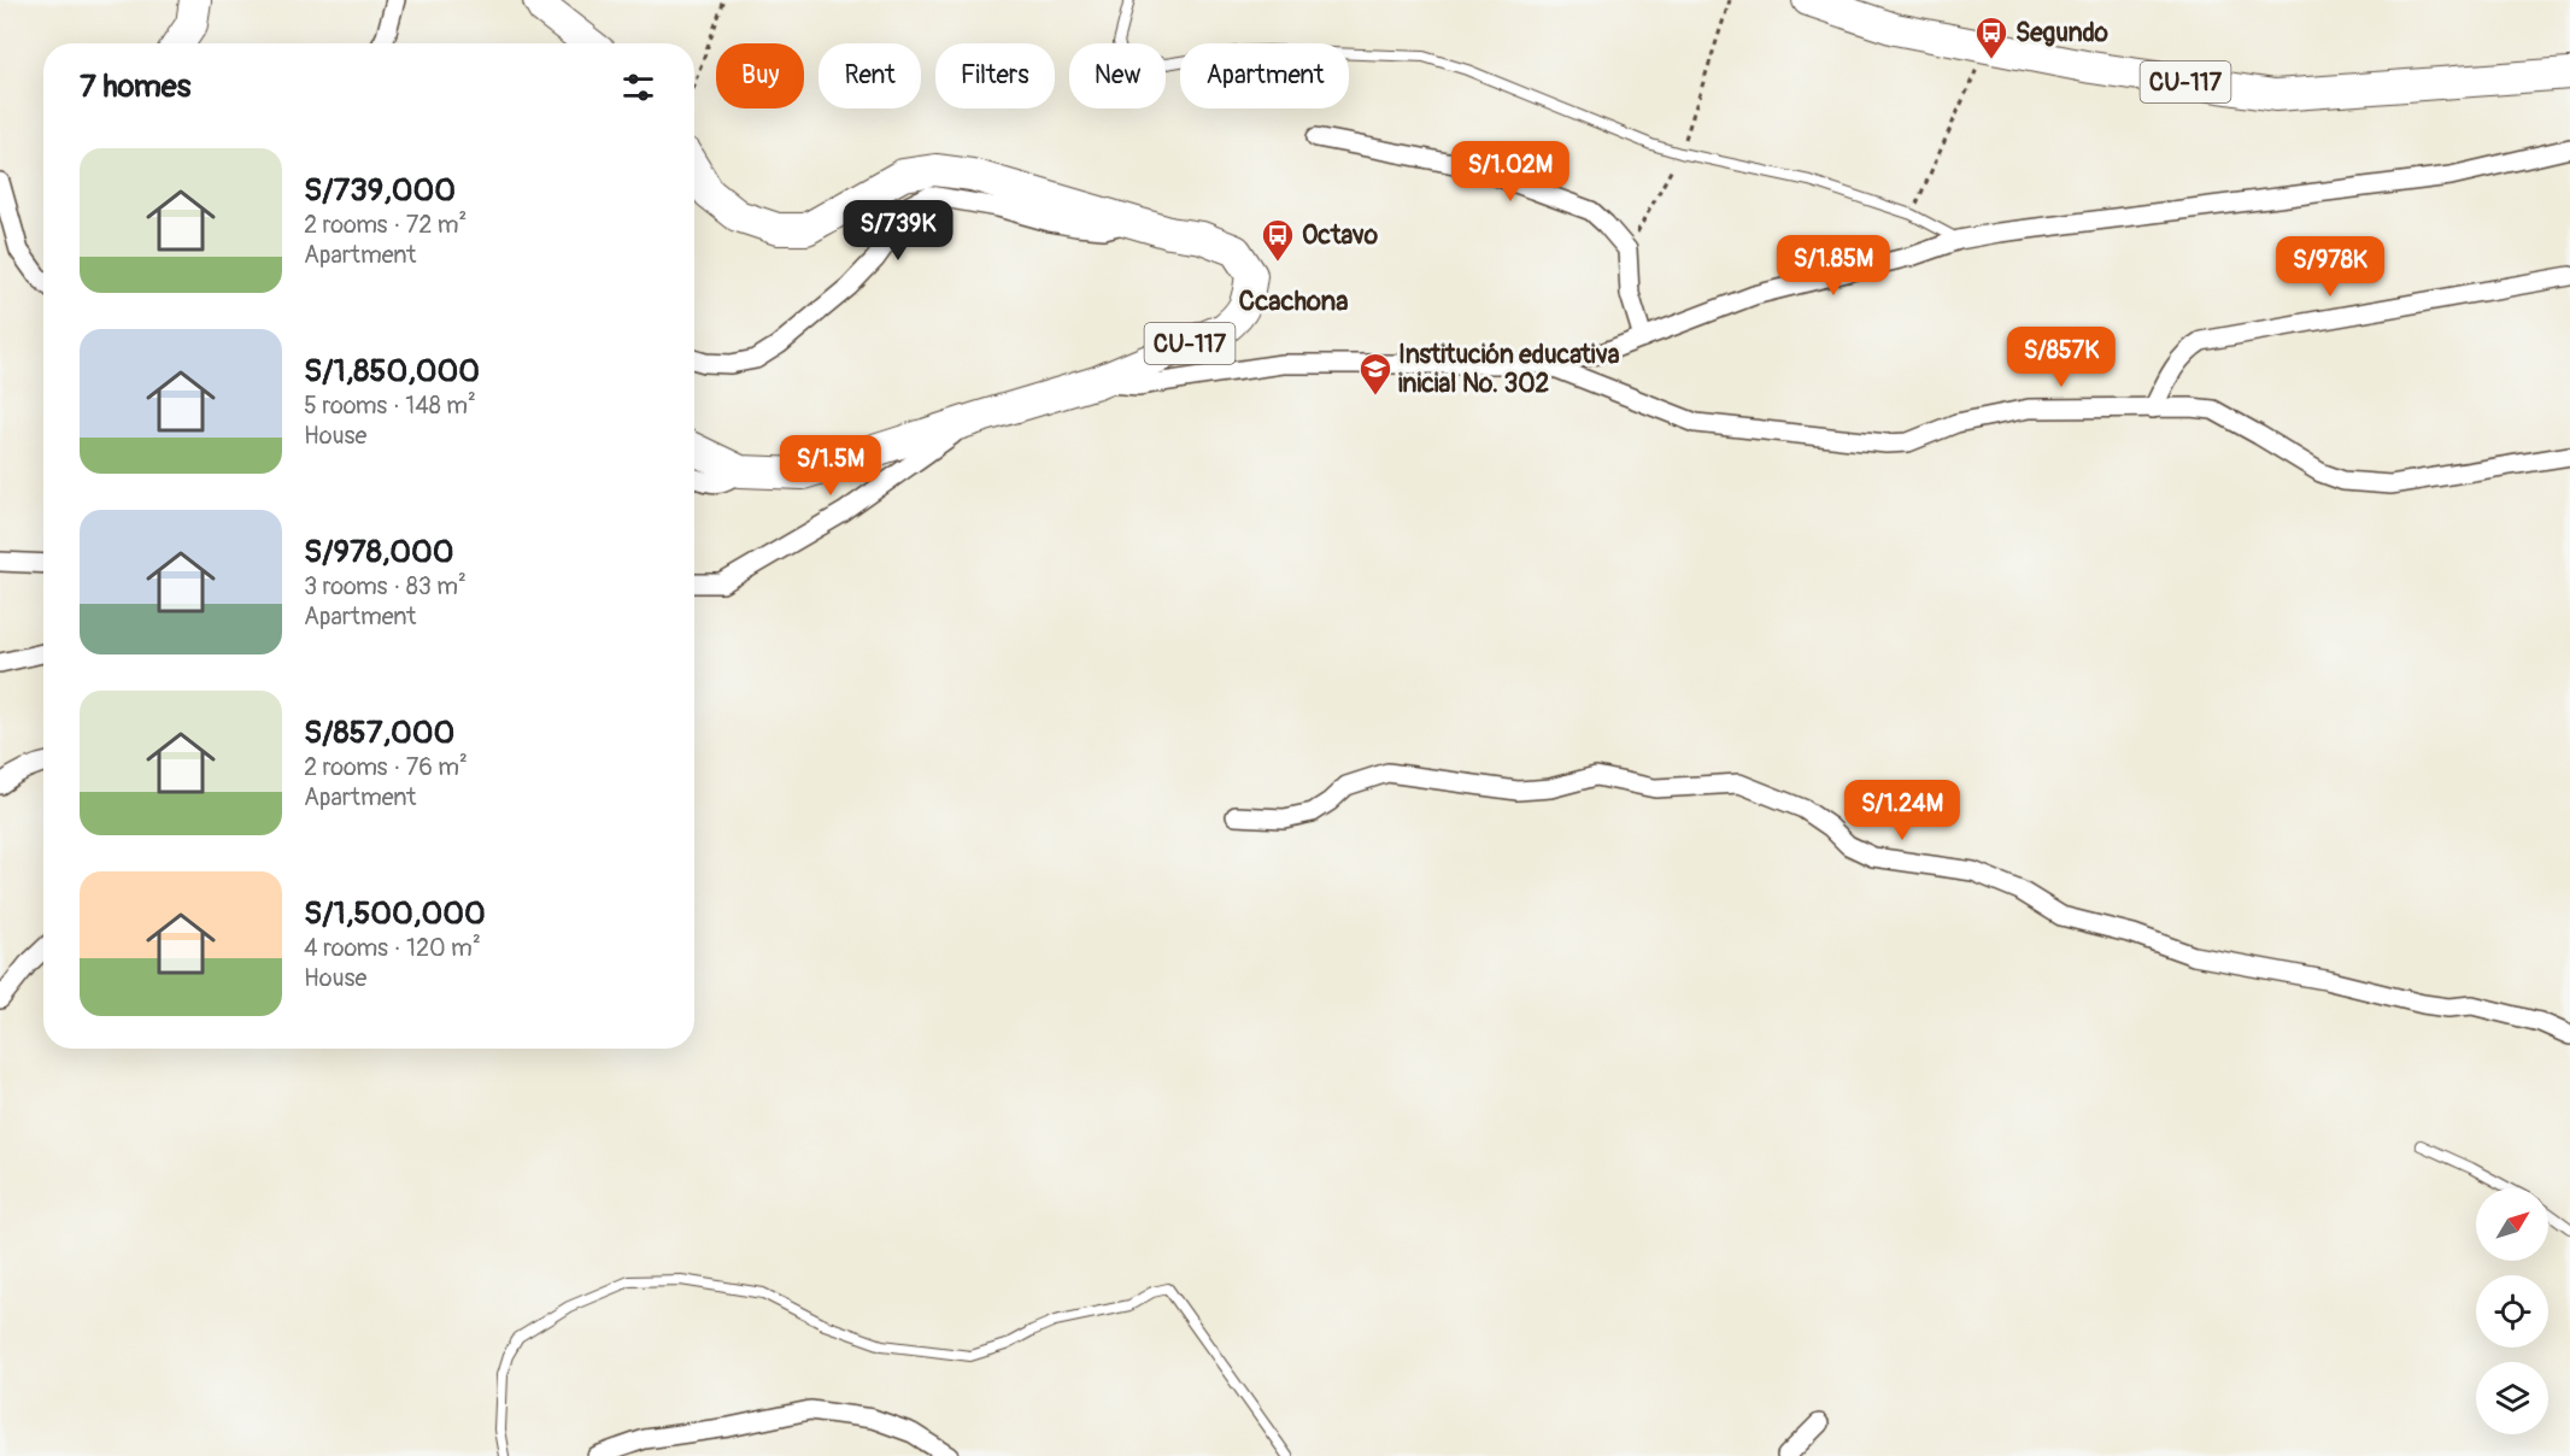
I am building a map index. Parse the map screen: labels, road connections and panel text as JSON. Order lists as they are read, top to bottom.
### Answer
{
  "streets": {
    "main road": ["CU-117"]
  },
  "districts": ["Ccachona"],
  "places": {
    "bus stop": ["Segundo", "Octavo"],
    "school or university": ["Institución educativa inicial No. 302"]
  },
  "north": "top right",
  "page": {
    "chip": [
      "Buy",
      "Rent",
      "Filters",
      "New",
      "Apartment"
    ],
    "heading": "7 homes",
    "list": [
      {
        "name": "S/739,000",
        "note": "2 rooms · 72 m² · Apartment"
      },
      {
        "name": "S/1,850,000",
        "note": "5 rooms · 148 m² · House"
      },
      {
        "name": "S/978,000",
        "note": "3 rooms · 83 m² · Apartment"
      },
      {
        "name": "S/857,000",
        "note": "2 rooms · 76 m² · Apartment"
      },
      {
        "name": "S/1,500,000",
        "note": "4 rooms · 120 m² · House"
      }
    ],
    "price": [
      "S/1.02M",
      "S/739K",
      "S/1.85M",
      "S/978K",
      "S/857K",
      "S/1.5M",
      "S/1.24M"
    ]
  }
}
